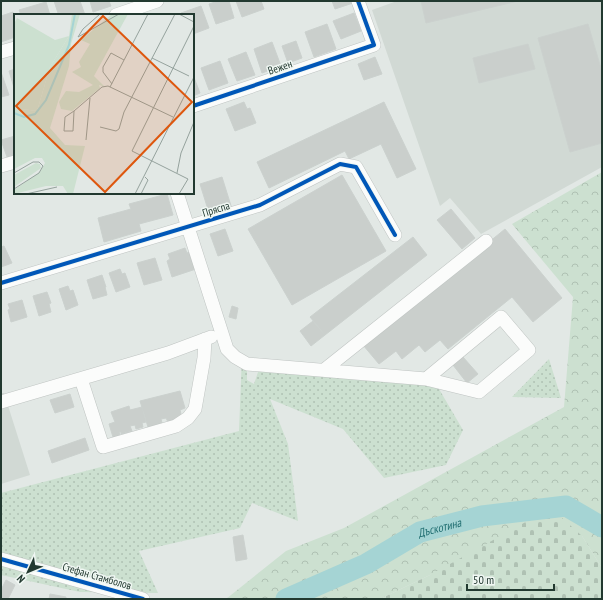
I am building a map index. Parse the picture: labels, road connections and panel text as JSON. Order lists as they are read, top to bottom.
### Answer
{
  "streets": {
    "street": ["Вежен", "Пряспа", "Стефан Стамболов"]
  },
  "water": ["Дъскотина"],
  "scale_bar": "50 m",
  "north": "bottom left"
}
